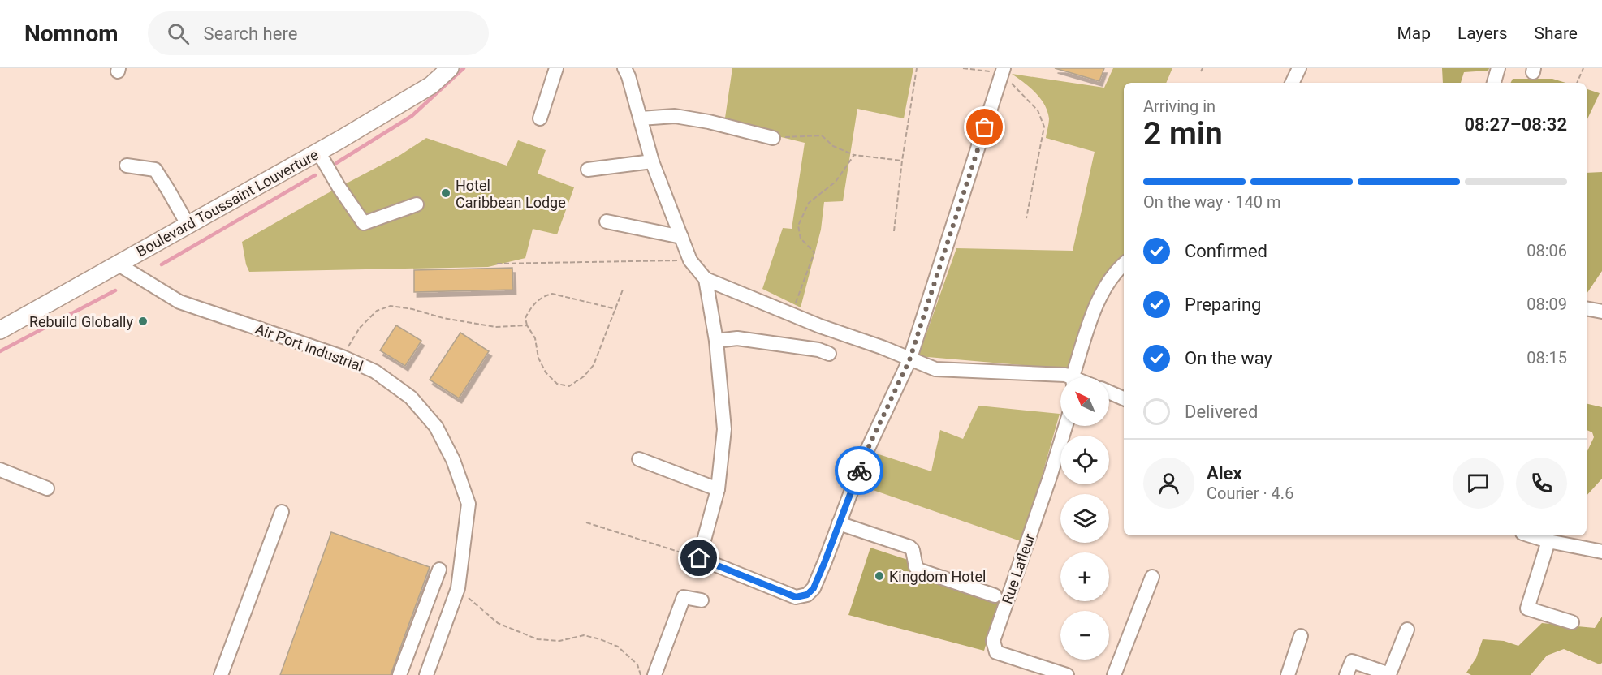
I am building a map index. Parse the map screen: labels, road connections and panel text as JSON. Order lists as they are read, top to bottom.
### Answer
{
  "streets": {
    "main road": ["Boulevard Toussaint Louverture"],
    "street": ["Air Port Industrial", "Rue Lafleur"]
  },
  "crossings": [
    ["Boulevard Toussaint Louverture", "Air Port Industrial"]
  ],
  "places": ["Hotel Caribbean Lodge", "Rebuild Globally", "Kingdom Hotel"],
  "north": "top left",
  "page": {
    "header": "Nomnom",
    "search": "Search here",
    "nav": ["Map", "Layers", "Share"],
    "heading": ["2 min", "Arriving in", "08:27–08:32"],
    "panel": ["Alex", "Courier · 4.6"],
    "bar": "On the way · 140 m",
    "list": [
      ["Confirmed", "08:06"],
      ["Preparing", "08:09"],
      ["On the way", "08:15"],
      "Delivered"
    ],
    "map_buttons": ["+", "−"]
  }
}
